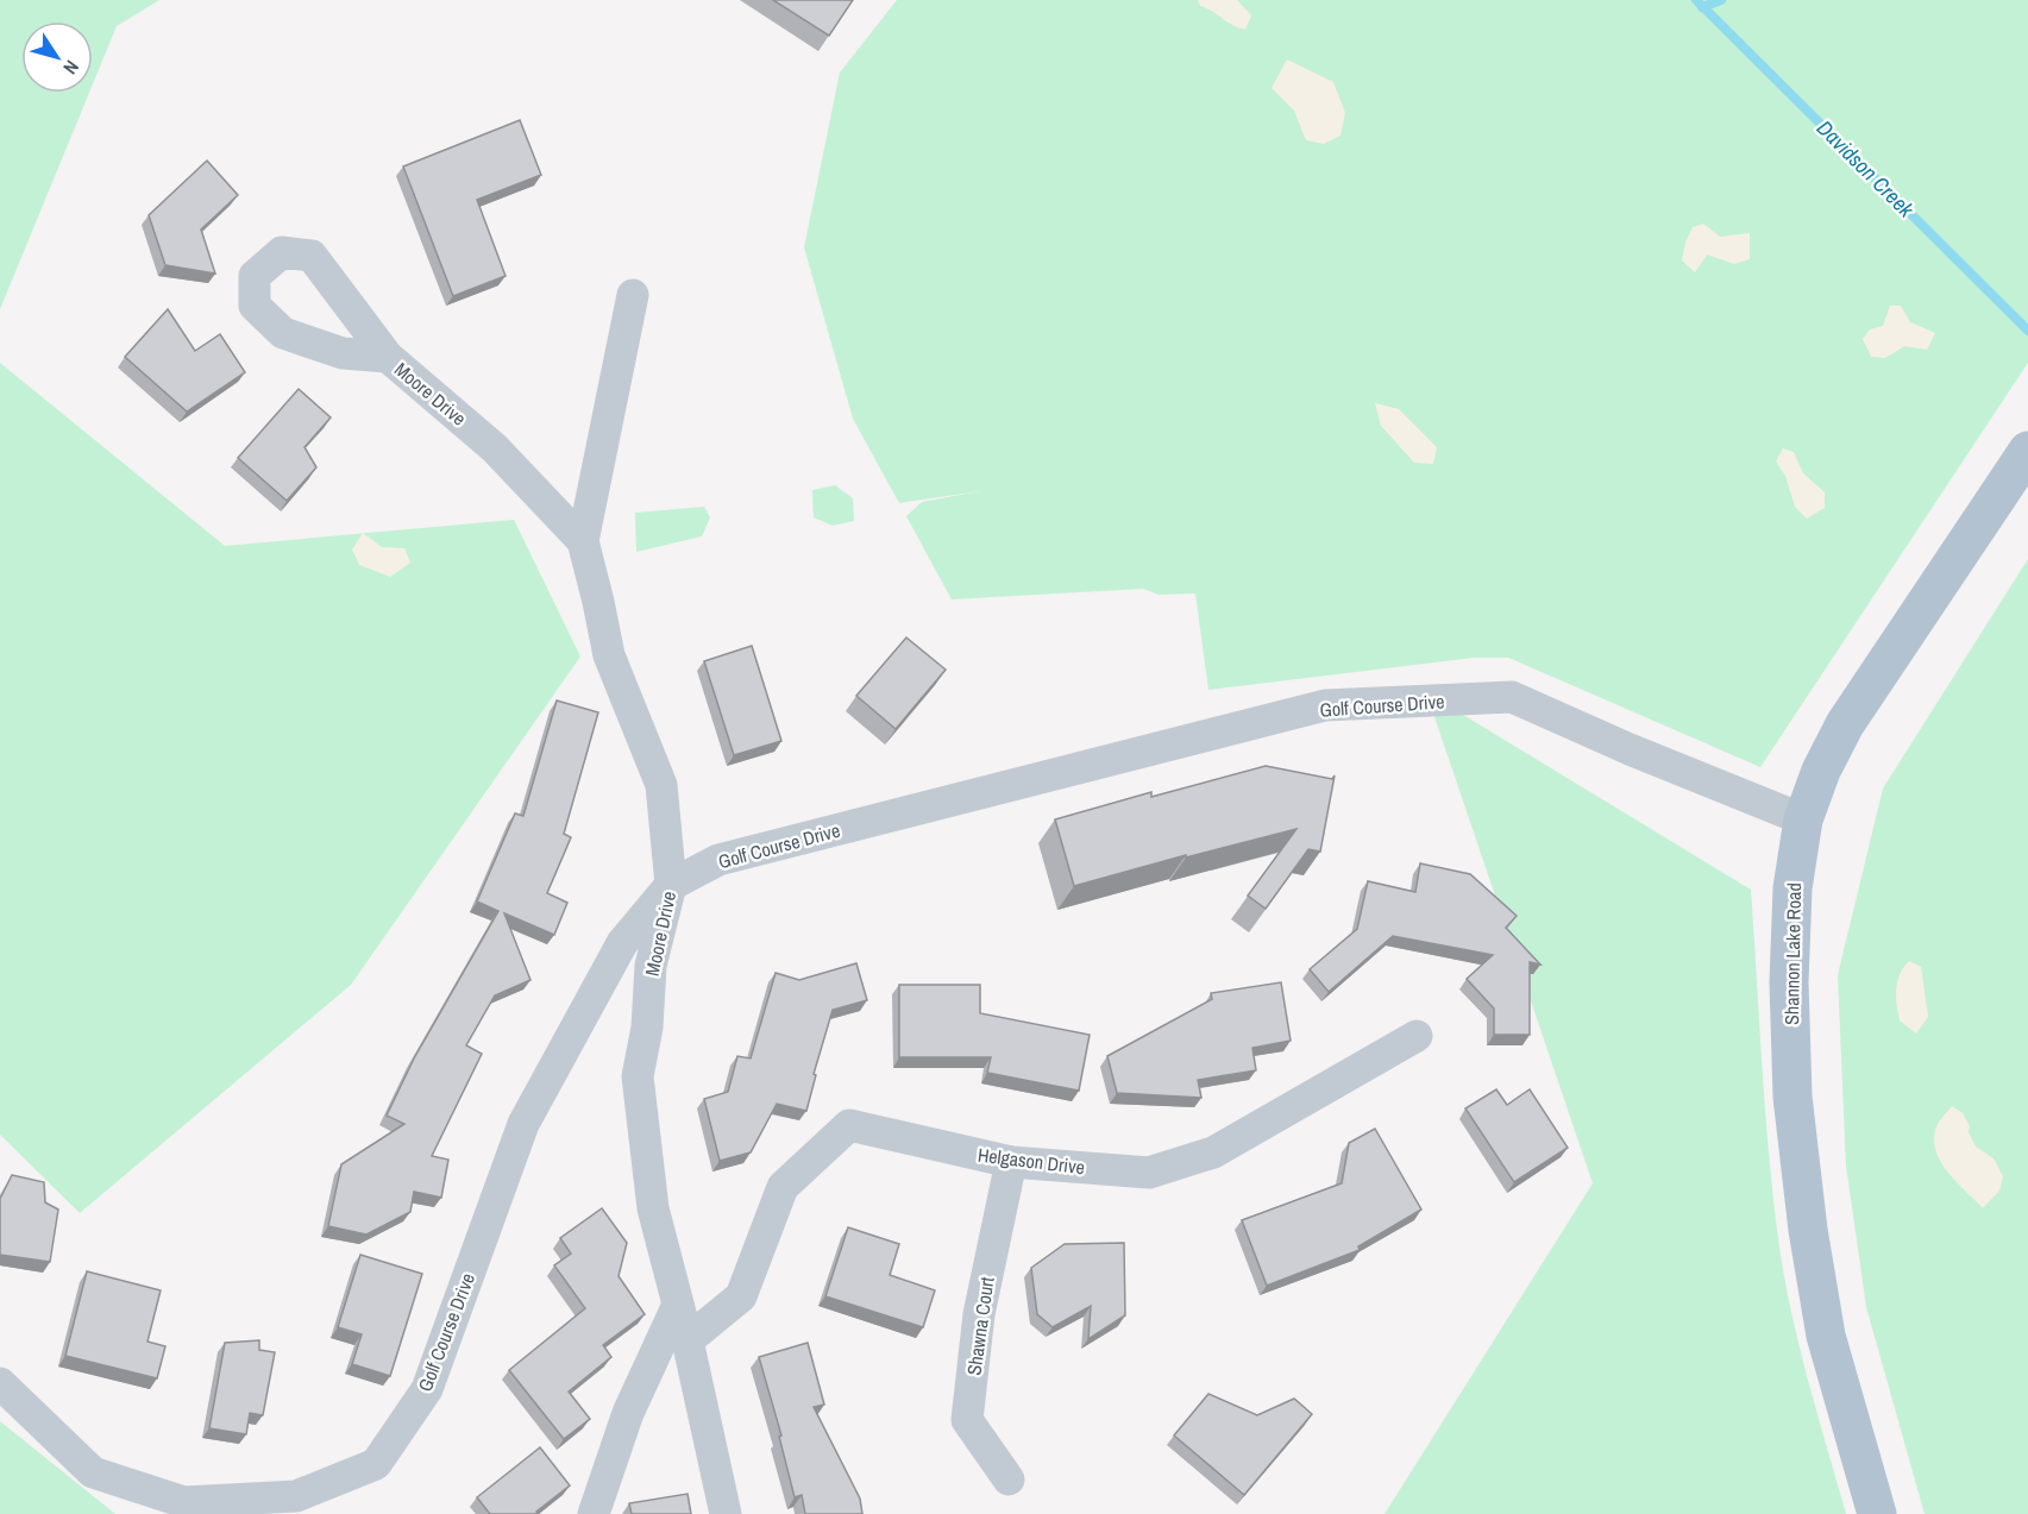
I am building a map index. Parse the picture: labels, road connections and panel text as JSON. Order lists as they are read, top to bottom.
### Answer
{
  "streets": {
    "main road": ["Shannon Lake Road"],
    "street": [
      "Moore Drive",
      "Golf Course Drive",
      "Helgason Drive",
      "Shawna Court"
    ]
  },
  "crossings": [
    ["Moore Drive", "Golf Course Drive"],
    ["Moore Drive", "Helgason Drive"],
    ["Golf Course Drive", "Shannon Lake Road"],
    ["Helgason Drive", "Shawna Court"]
  ],
  "water": ["Davidson Creek"],
  "north": "bottom right"
}
